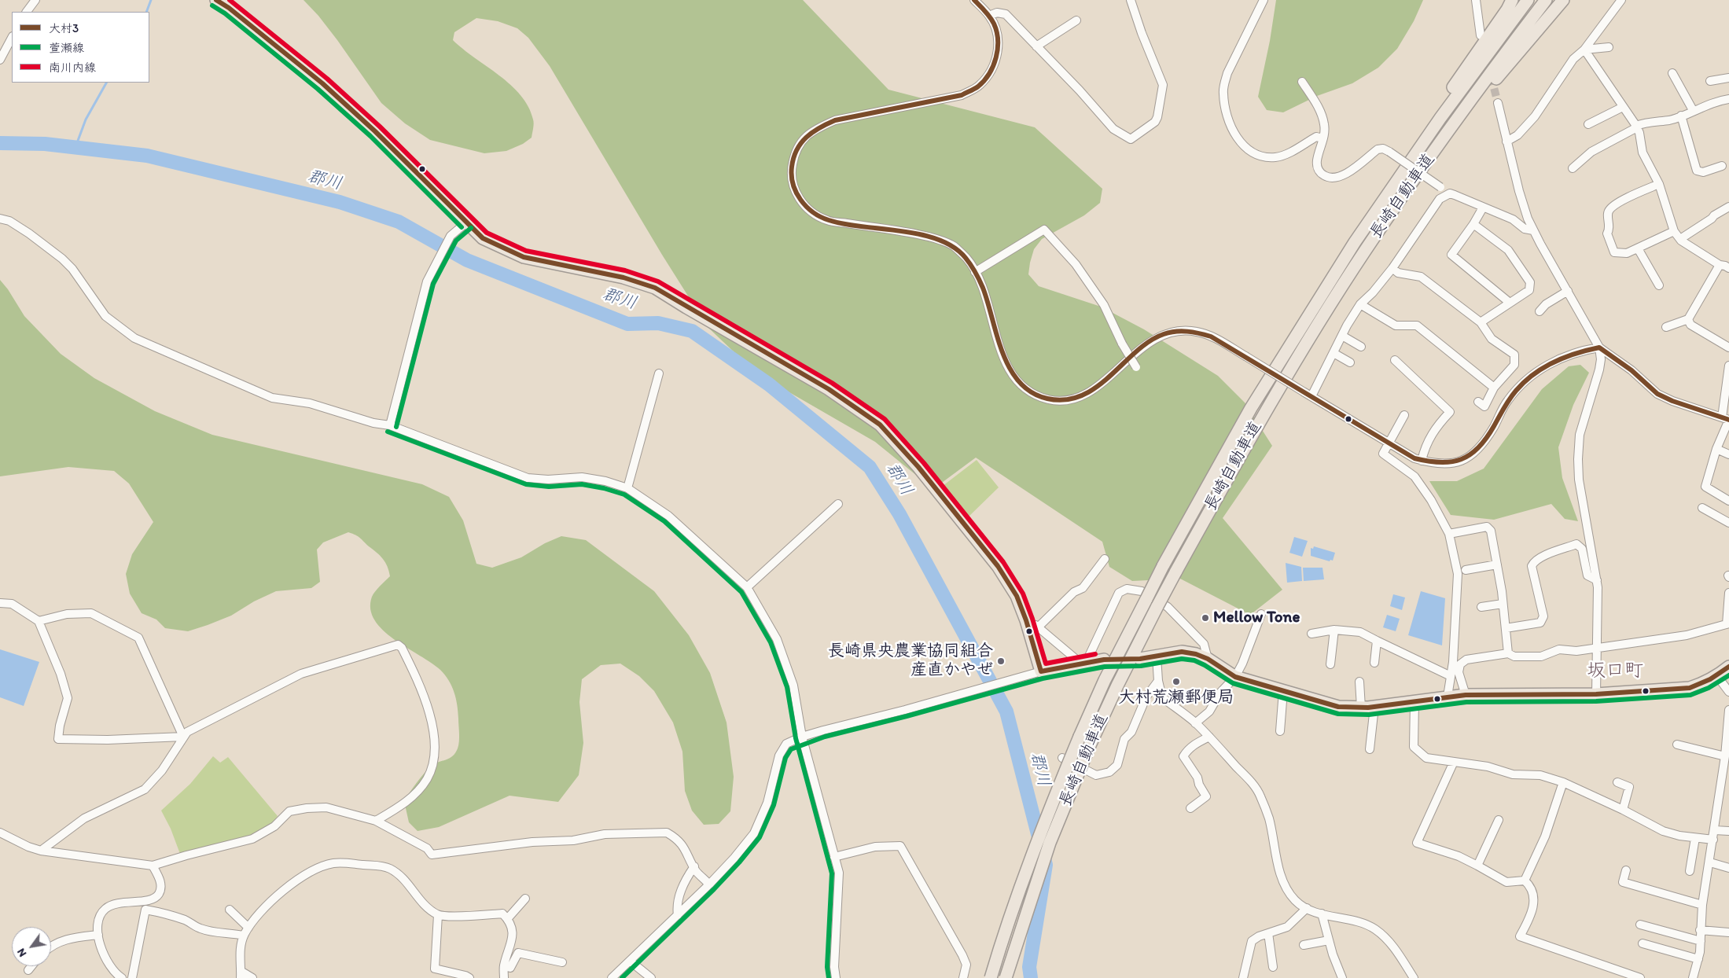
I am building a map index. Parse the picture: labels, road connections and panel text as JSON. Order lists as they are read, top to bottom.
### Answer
{
  "streets": {
    "highway": ["長崎自動車道"]
  },
  "districts": ["坂口町"],
  "water": ["郡川"],
  "places": ["Mellow Tone", "長崎県央農業協同組合 産直かやぜ", "大村荒瀬郵便局"],
  "lines": ["transit line 大村3", "transit line 南川内線", "transit line 萱瀬線"],
  "legend": ["大村3", "萱瀬線", "南川内線"],
  "north": "bottom left"
}
